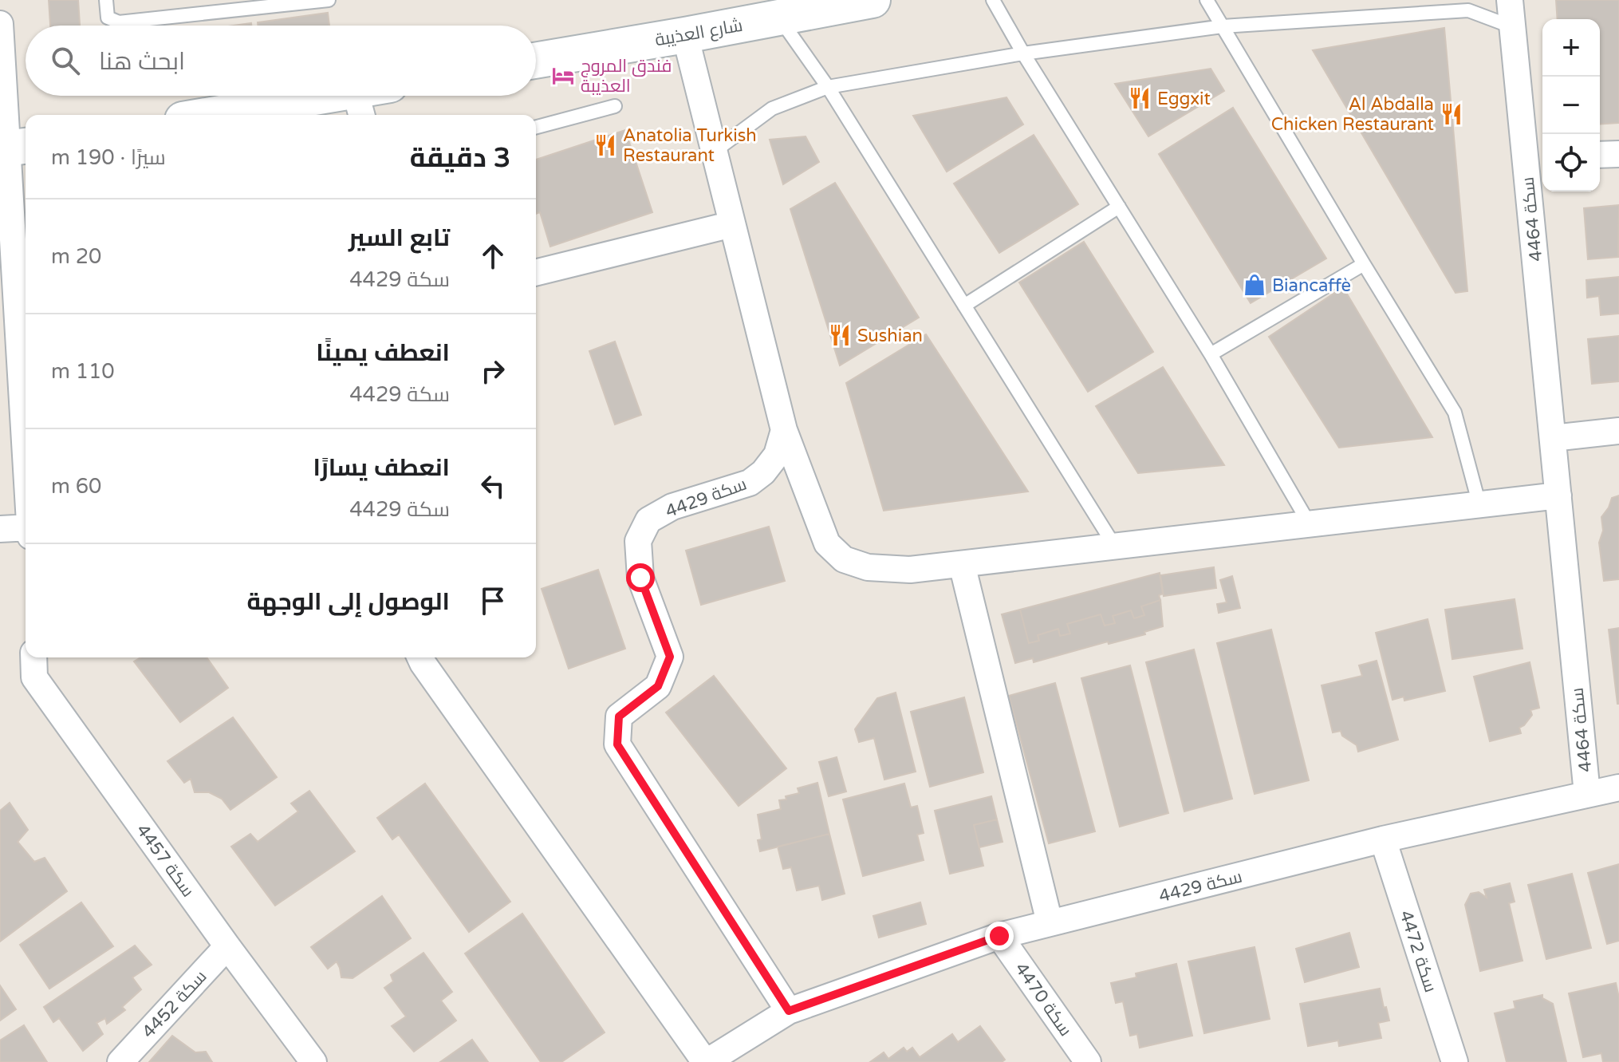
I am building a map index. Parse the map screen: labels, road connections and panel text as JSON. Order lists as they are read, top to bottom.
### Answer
{
  "streets": {
    "street": [
      "شارع العذيبة",
      "سكة 4464",
      "سكة 4429",
      "سكة 4457",
      "سكة 4472",
      "سكة 4470",
      "سكة 4452"
    ]
  },
  "crossings": [
    ["سكة 4464", "سكة 4429"],
    ["سكة 4429", "سكة 4472"],
    ["سكة 4429", "سكة 4470"],
    ["سكة 4457", "سكة 4452"]
  ],
  "places": {
    "hotel": ["فندق المروج العذيبة"],
    "restaurant": [
      "Eggxit",
      "Al Abdalla Chicken Restaurant",
      "Anatolia Turkish Restaurant",
      "Sushian"
    ],
    "shop": ["Biancaffè"]
  },
  "page": {
    "map_buttons": ["+", "−"],
    "search": "ابحث هنا",
    "heading": ["3 دقيقة", "سيرًا · 190 m"],
    "list": [
      ["تابع السير", "سكة 4429", "20 m"],
      ["انعطف يمينًا", "سكة 4429", "110 m"],
      ["انعطف يسارًا", "سكة 4429", "60 m"],
      "الوصول إلى الوجهة"
    ]
  }
}
